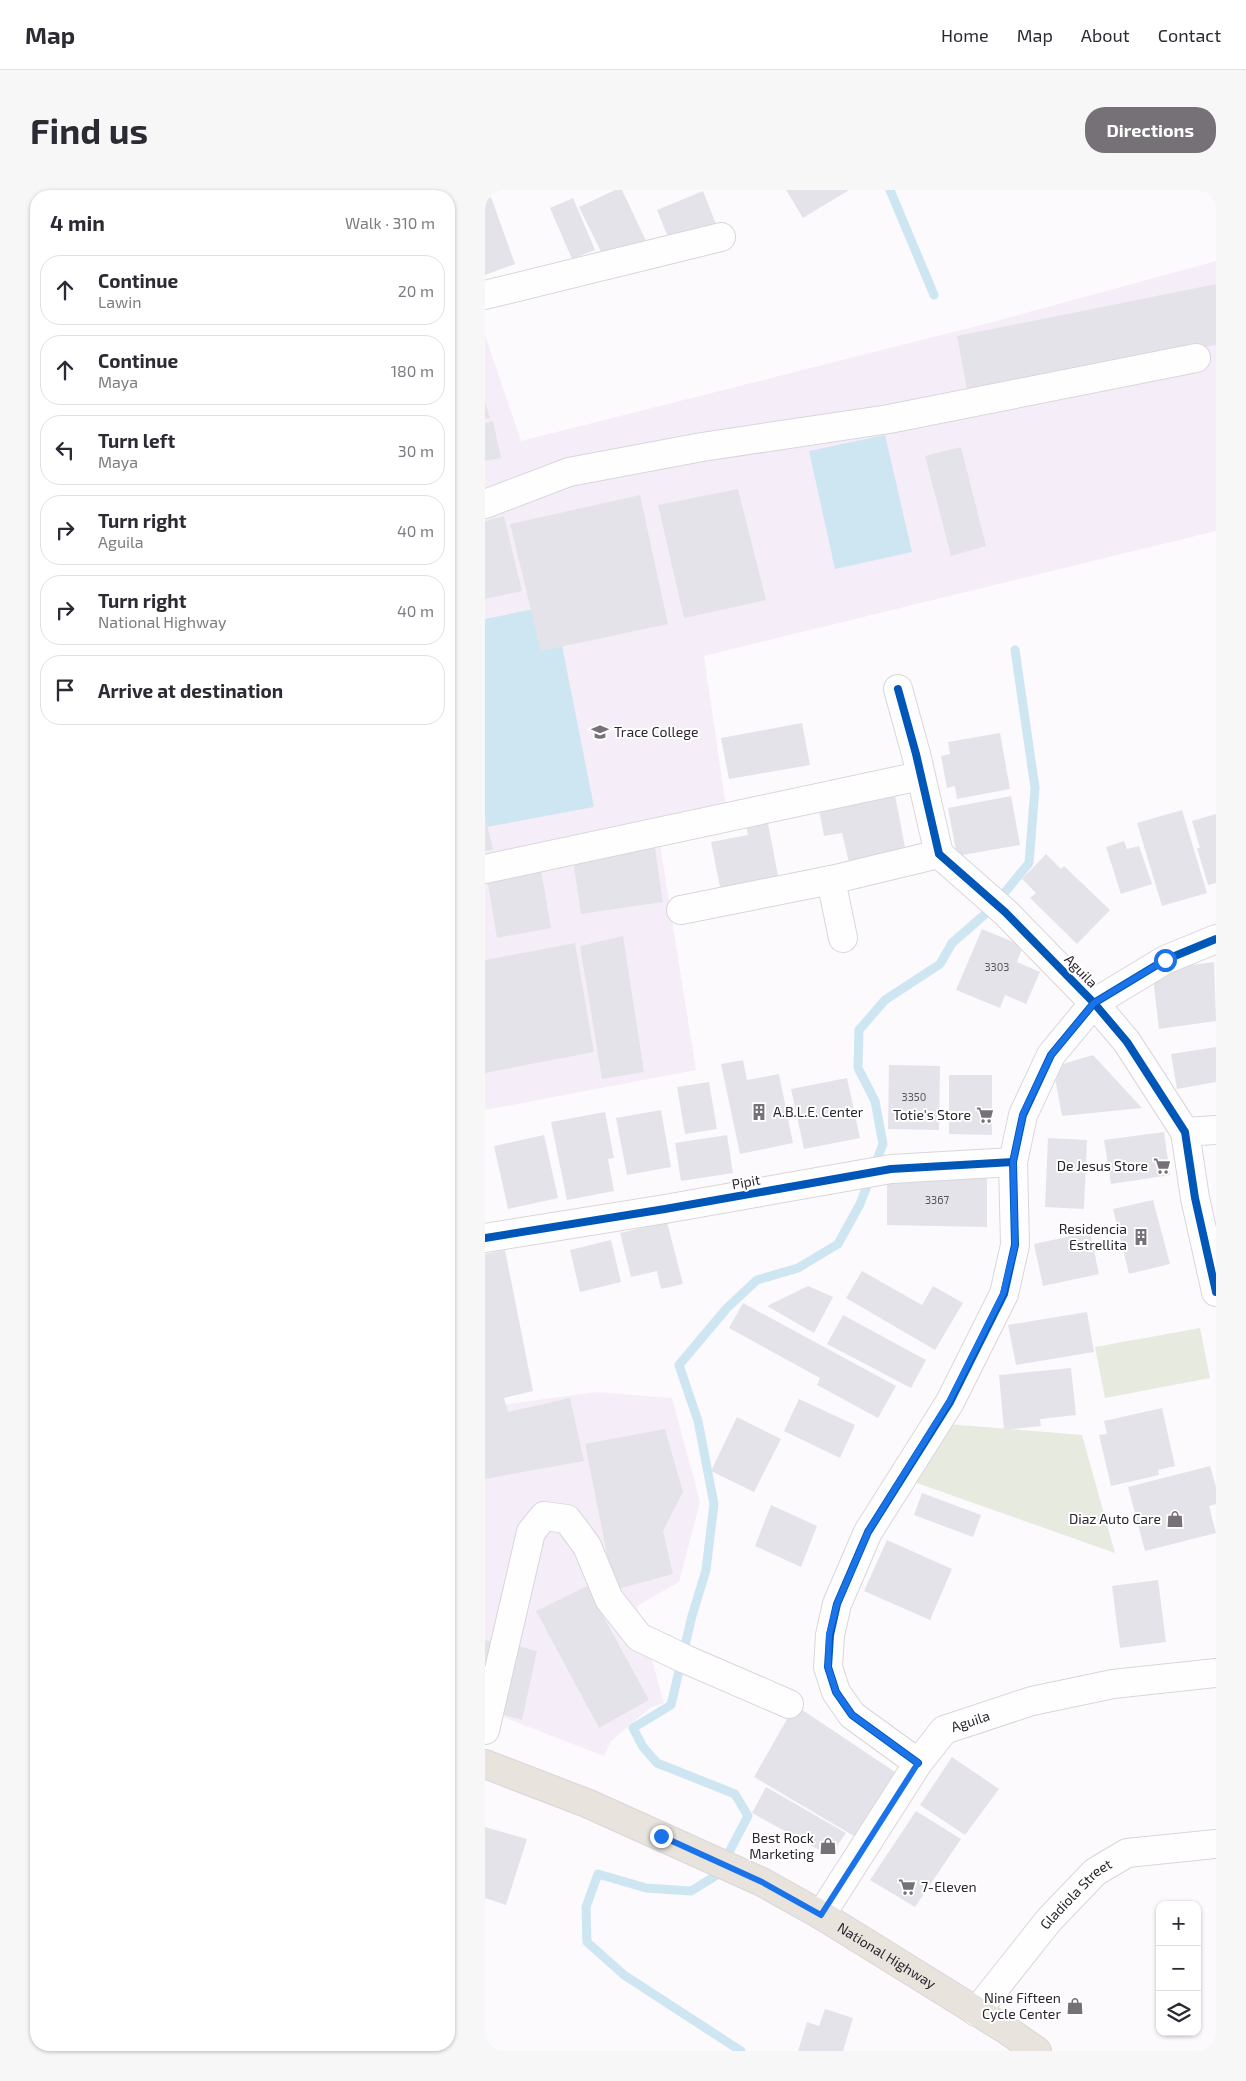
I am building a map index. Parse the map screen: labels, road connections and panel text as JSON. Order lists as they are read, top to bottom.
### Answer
{
  "streets": {
    "main road": ["National Highway"],
    "street": ["Aguila", "Pipit", "Gladiola Street"]
  },
  "crossings": [
    ["Aguila", "National Highway"],
    ["Gladiola Street", "National Highway"]
  ],
  "places": {
    "school or university": ["Trace College"],
    "building": ["A.B.L.E. Center", "Residencia Estrellita"],
    "supermarket": ["Totie's Store", "De Jesus Store", "7-Eleven"],
    "shop": ["Diaz Auto Care", "Best Rock Marketing", "Nine Fifteen Cycle Center"]
  },
  "house_numbers": ["3303", "3350", "3367"],
  "page": {
    "header": "Map",
    "nav": [
      "Home",
      "Map",
      "About",
      "Contact"
    ],
    "buttons": "Directions",
    "title": "Find us",
    "heading": ["4 min", "Walk · 310 m"],
    "list": [
      ["Continue", "Lawin", "20 m"],
      ["Continue", "Maya", "180 m"],
      ["Turn left", "Maya", "30 m"],
      ["Turn right", "Aguila", "40 m"],
      ["Turn right", "National Highway", "40 m"],
      "Arrive at destination"
    ],
    "map_buttons": ["+", "−"]
  }
}
